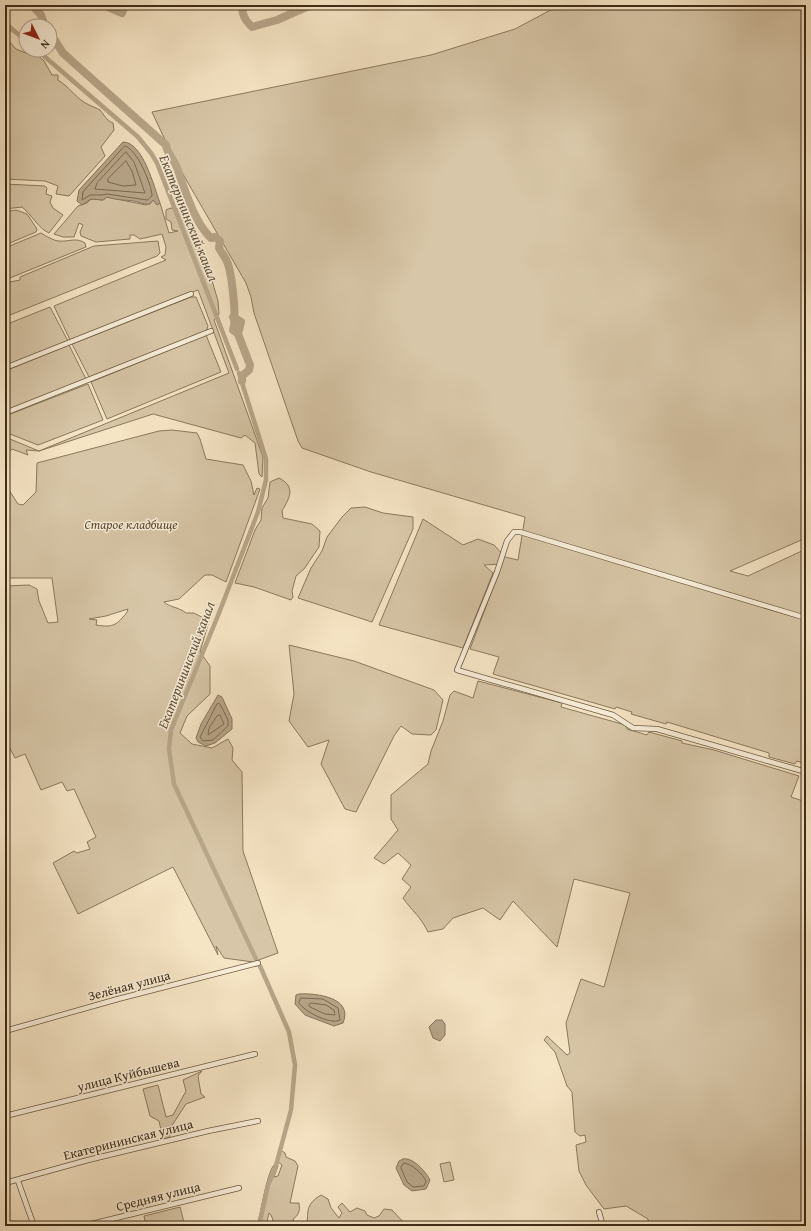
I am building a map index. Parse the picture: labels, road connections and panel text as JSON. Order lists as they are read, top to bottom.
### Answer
{
  "streets": {
    "street": [
      "Зелёная улица",
      "улица Куйбышева",
      "Екатерининская улица",
      "Средняя улица"
    ]
  },
  "water": ["Екатерининский канал"],
  "parks": ["Старое кладбище"],
  "north": "bottom right"
}
